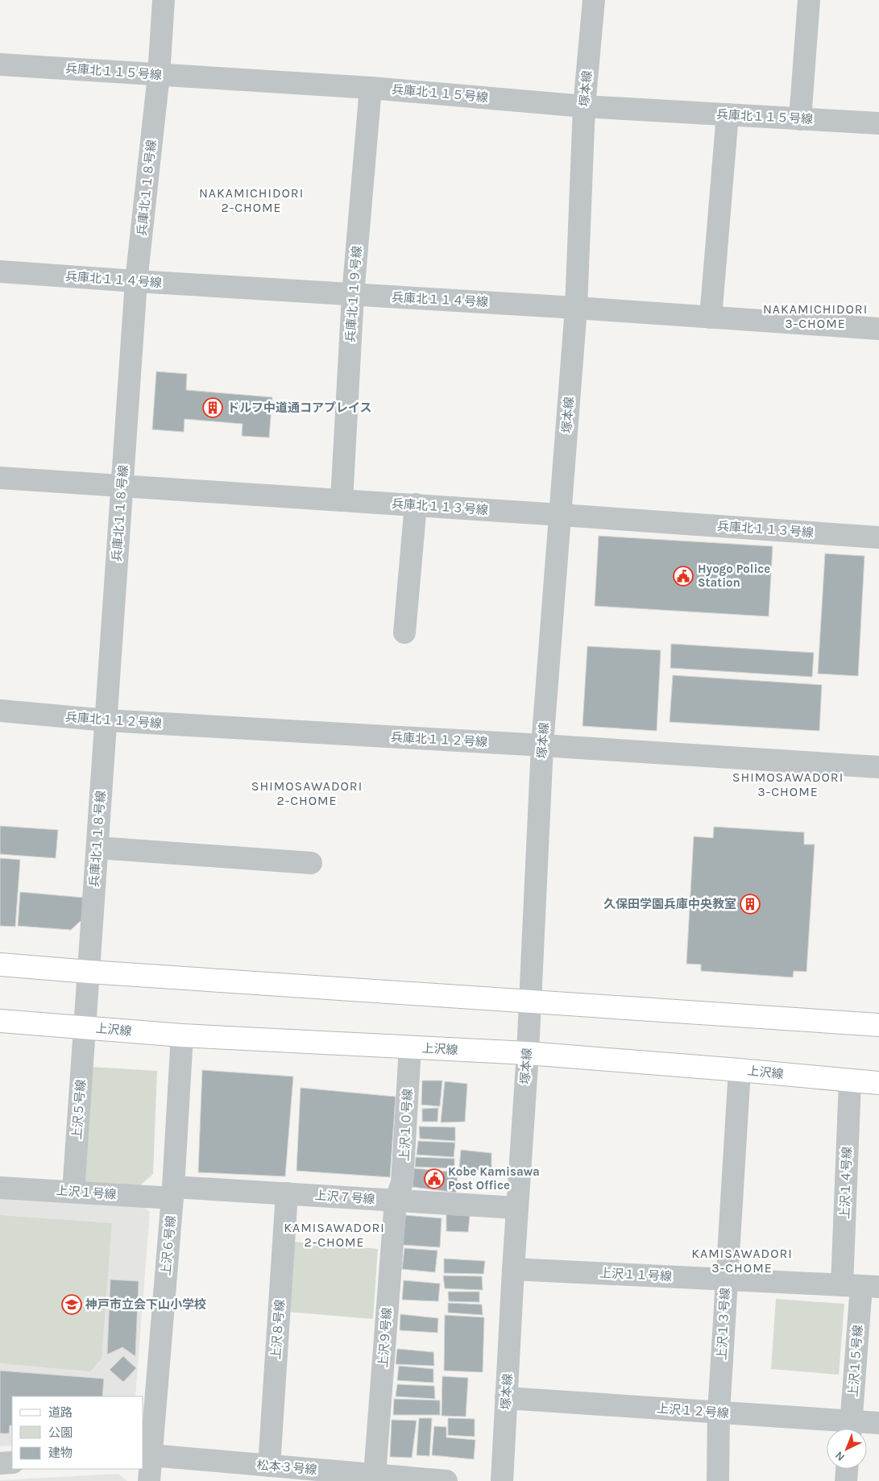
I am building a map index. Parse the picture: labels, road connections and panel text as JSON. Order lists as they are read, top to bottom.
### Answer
{
  "streets": {
    "main road": ["上沢線"],
    "street": [
      "兵庫北１１５号線",
      "塚本線",
      "兵庫北１１８号線",
      "兵庫北１１４号線",
      "兵庫北１１９号線",
      "兵庫北１１３号線",
      "兵庫北１１２号線",
      "上沢５号線",
      "上沢１０号線",
      "上沢１４号線",
      "上沢１号線",
      "上沢７号線",
      "上沢６号線",
      "上沢１１号線",
      "上沢１３号線",
      "上沢８号線",
      "上沢９号線",
      "上沢１５号線",
      "上沢１２号線",
      "松本３号線"
    ]
  },
  "crossings": [
    ["兵庫北１１５号線", "塚本線"],
    ["兵庫北１１５号線", "兵庫北１１８号線"],
    ["兵庫北１１５号線", "兵庫北１１９号線"],
    ["塚本線", "兵庫北１１４号線"],
    ["塚本線", "兵庫北１１３号線"],
    ["塚本線", "兵庫北１１２号線"],
    ["塚本線", "上沢線"],
    ["塚本線", "上沢７号線"],
    ["塚本線", "上沢１１号線"],
    ["塚本線", "上沢１２号線"],
    ["兵庫北１１８号線", "兵庫北１１４号線"],
    ["兵庫北１１８号線", "兵庫北１１３号線"],
    ["兵庫北１１８号線", "兵庫北１１２号線"],
    ["兵庫北１１８号線", "上沢線"],
    ["兵庫北１１８号線", "上沢５号線"],
    ["兵庫北１１４号線", "兵庫北１１９号線"],
    ["兵庫北１１９号線", "兵庫北１１３号線"],
    ["上沢線", "上沢５号線"],
    ["上沢線", "上沢１０号線"],
    ["上沢線", "上沢１４号線"],
    ["上沢線", "上沢６号線"],
    ["上沢線", "上沢１３号線"],
    ["上沢５号線", "上沢１号線"],
    ["上沢１０号線", "上沢７号線"],
    ["上沢１０号線", "上沢９号線"],
    ["上沢１４号線", "上沢１１号線"],
    ["上沢１４号線", "上沢１５号線"],
    ["上沢１号線", "上沢７号線"],
    ["上沢１号線", "上沢６号線"],
    ["上沢７号線", "上沢６号線"],
    ["上沢７号線", "上沢８号線"],
    ["上沢７号線", "上沢９号線"],
    ["上沢６号線", "松本３号線"],
    ["上沢１１号線", "上沢１３号線"],
    ["上沢１１号線", "上沢１５号線"],
    ["上沢１３号線", "上沢１２号線"],
    ["上沢８号線", "松本３号線"],
    ["上沢９号線", "松本３号線"],
    ["上沢１５号線", "上沢１２号線"]
  ],
  "districts": [
    "NAKAMICHIDORI 2-CHOME",
    "NAKAMICHIDORI 3-CHOME",
    "SHIMOSAWADORI 3-CHOME",
    "SHIMOSAWADORI 2-CHOME",
    "KAMISAWADORI 2-CHOME",
    "KAMISAWADORI 3-CHOME"
  ],
  "places": {
    "building": ["ドルフ中道通コアプレイス", "久保田学園兵庫中央教室"],
    "public building": ["Hyogo Police Station", "Kobe Kamisawa Post Office"],
    "school or university": ["神戸市立会下山小学校"]
  },
  "legend": ["道路", "公園", "建物"],
  "north": "bottom left"
}
